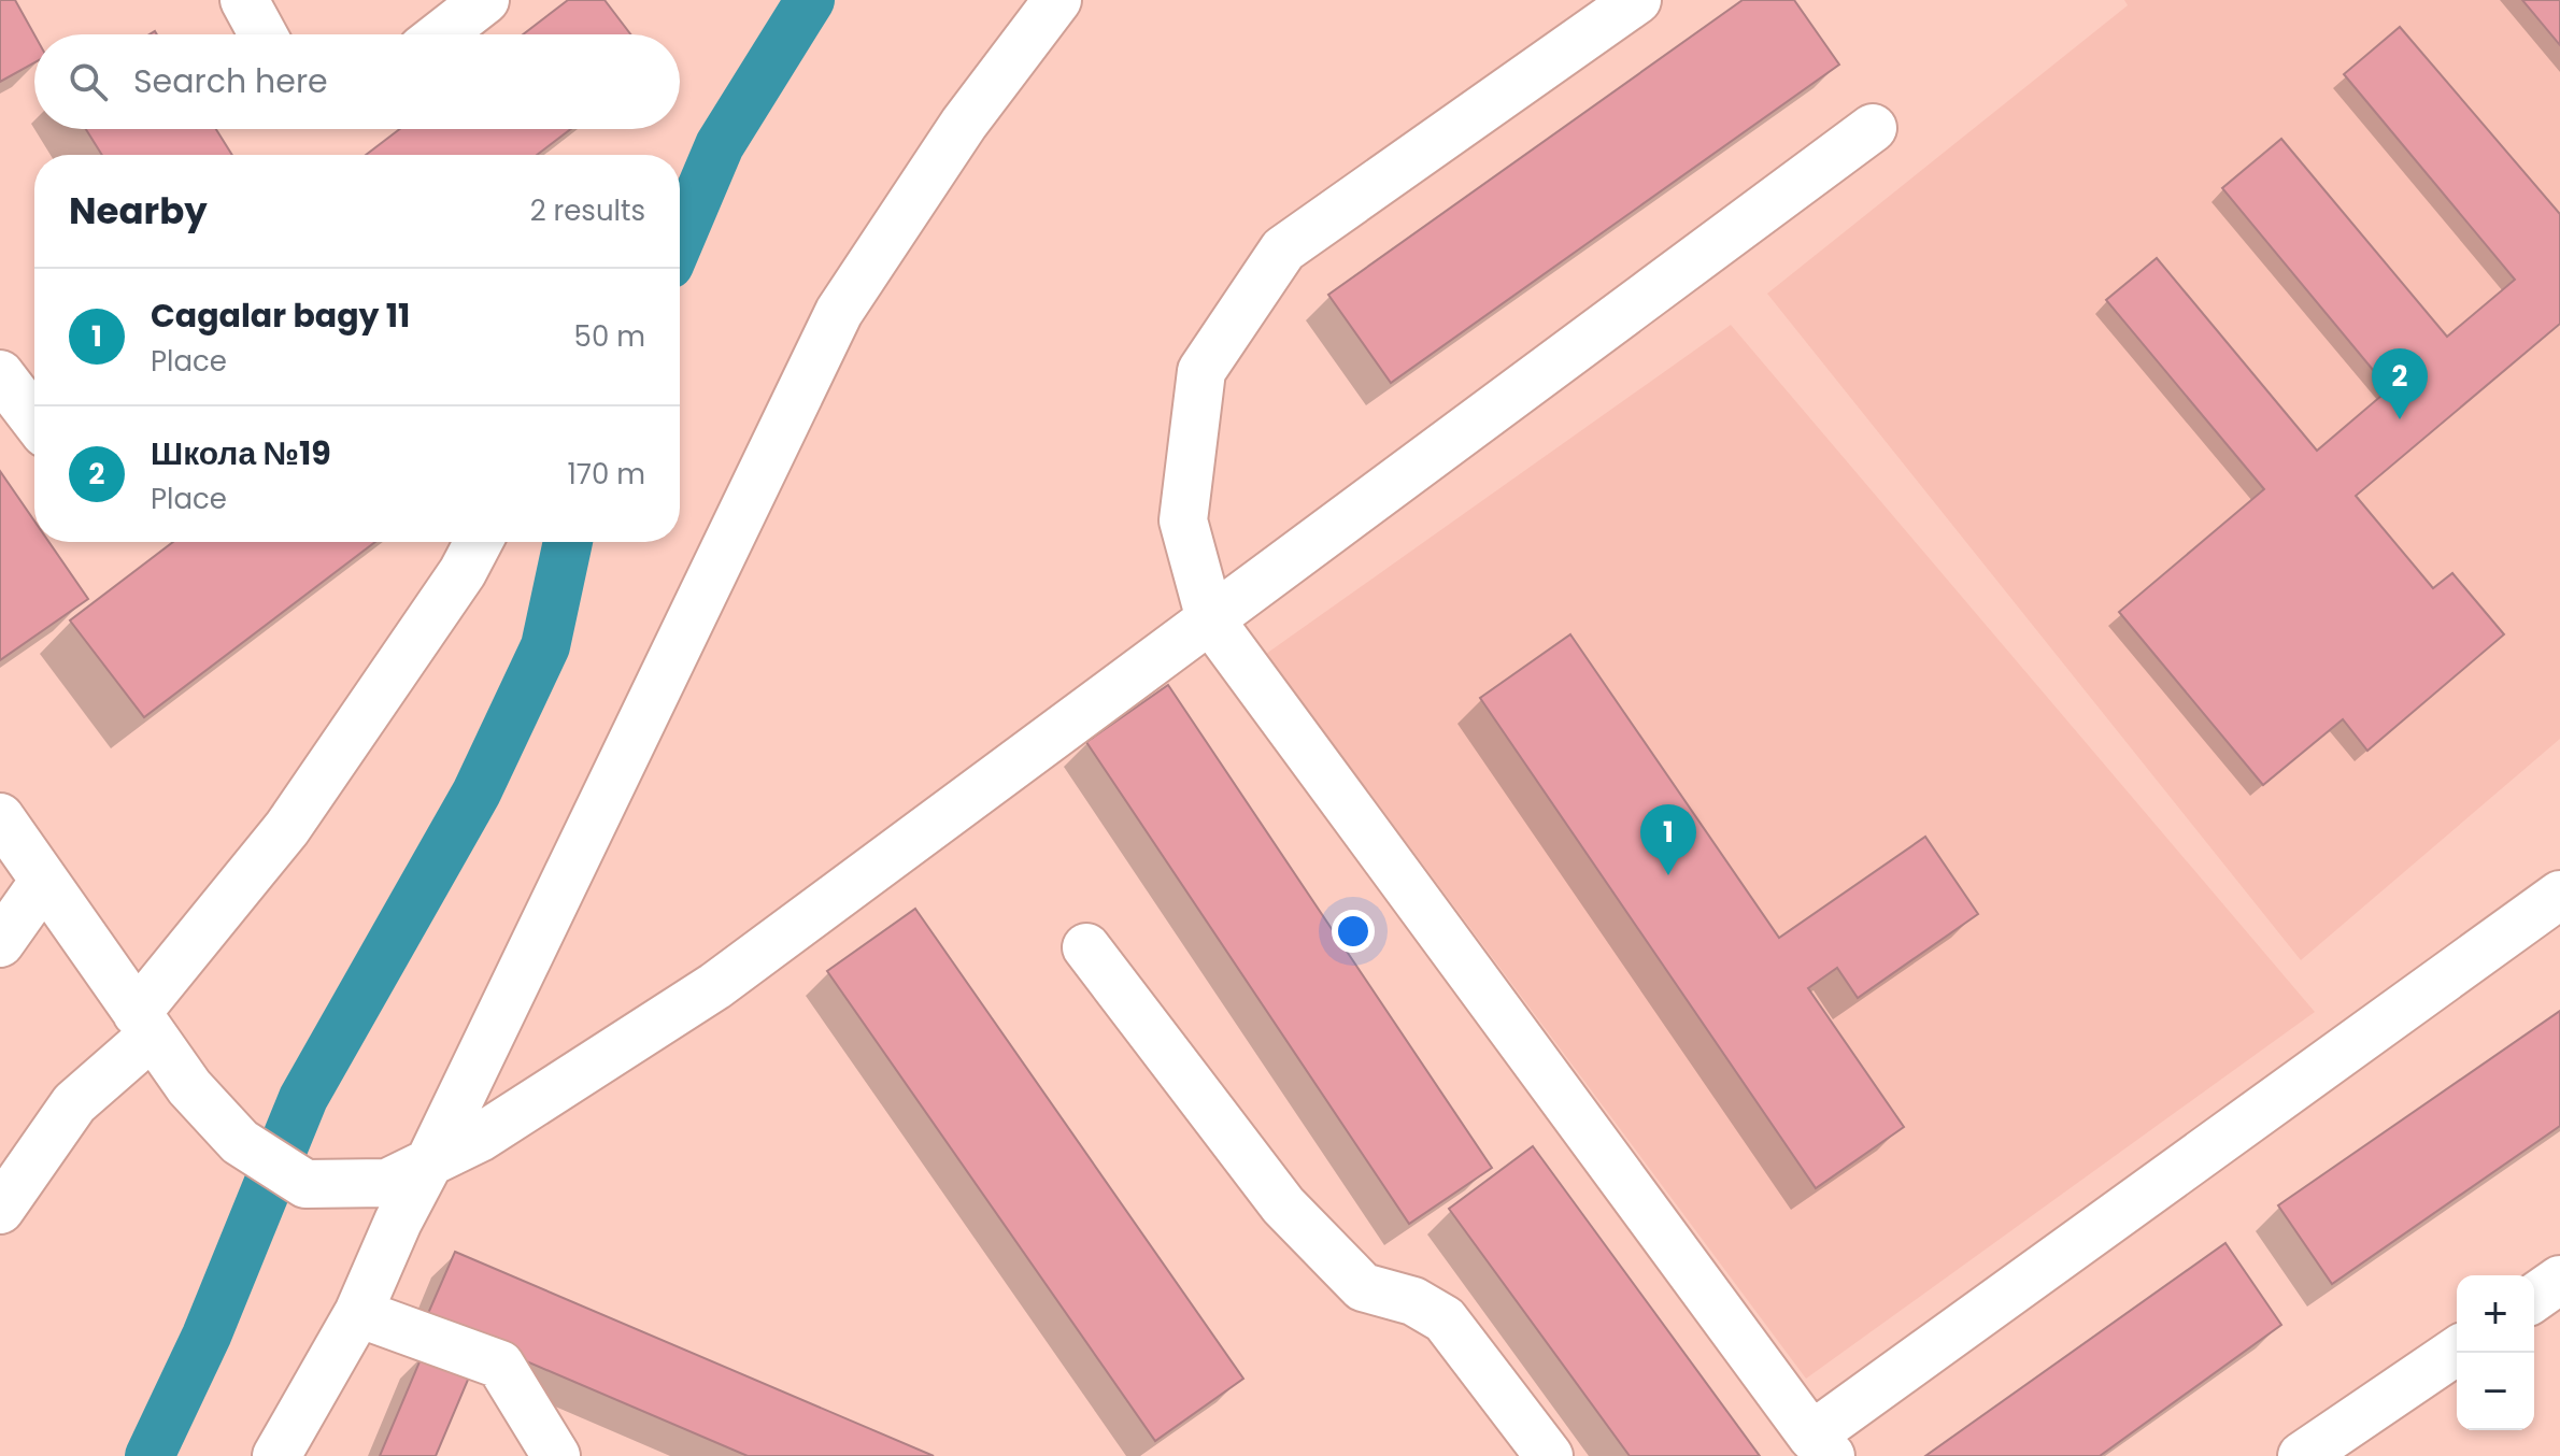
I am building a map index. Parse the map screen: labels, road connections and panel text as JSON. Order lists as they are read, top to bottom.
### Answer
{
  "page": {
    "search": "Search here",
    "heading": ["Nearby", "2 results"],
    "list": [
      {
        "mark": "1",
        "name": "Cagalar bagy 11",
        "note": "Place",
        "value": "50 m"
      },
      {
        "mark": "2",
        "name": "Школа №19",
        "note": "Place",
        "value": "170 m"
      }
    ],
    "pins": ["2", "1"],
    "map_buttons": ["+", "−"]
  }
}
